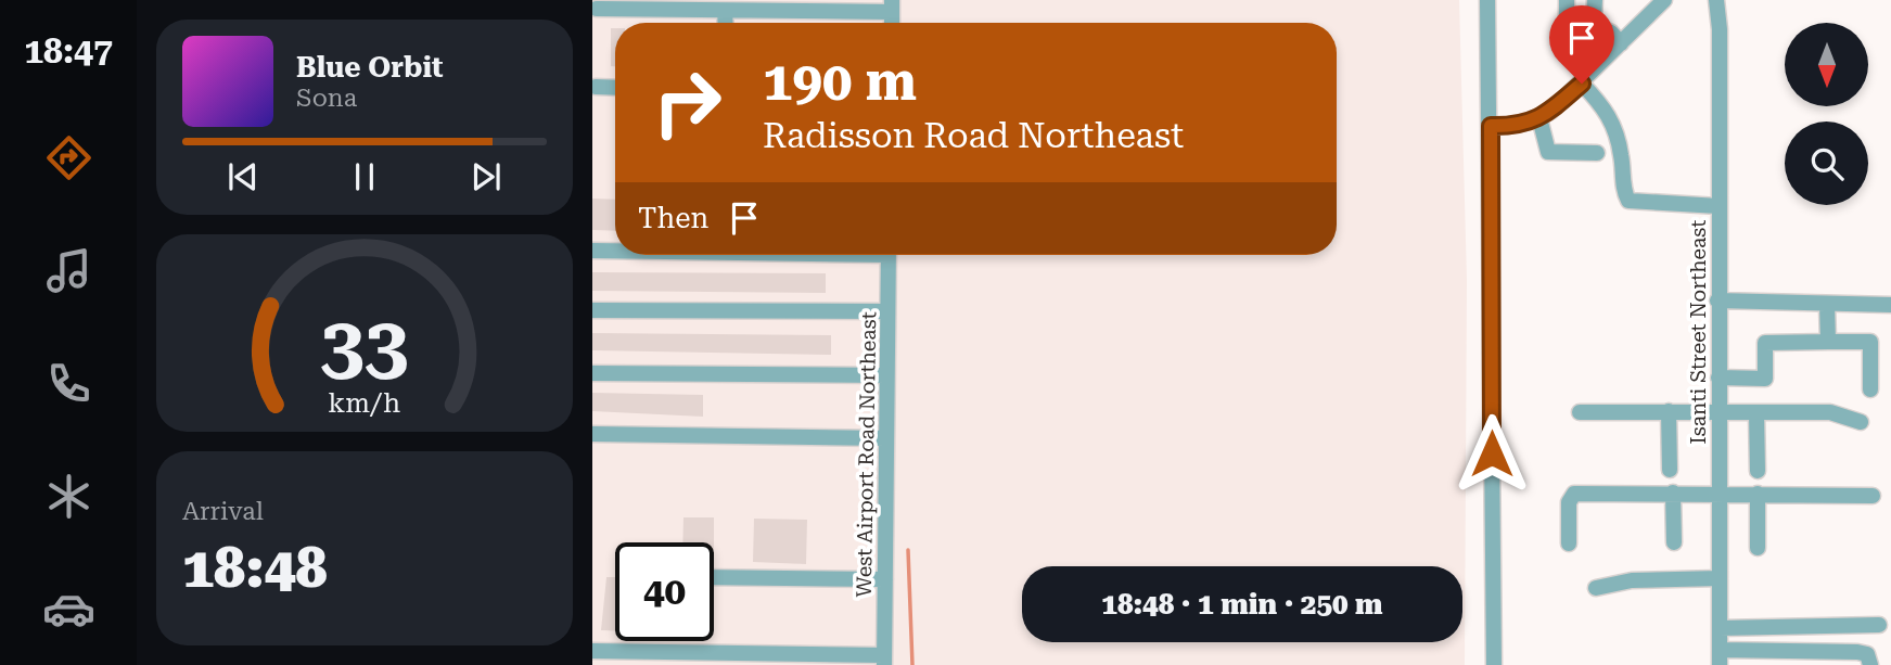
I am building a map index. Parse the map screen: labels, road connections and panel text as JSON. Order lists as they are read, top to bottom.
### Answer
{
  "streets": {
    "street": ["Isanti Street Northeast", "West Airport Road Northeast"]
  },
  "north": "bottom",
  "page": {
    "tabs": "18:47",
    "turn": ["190 m", "Radisson Road Northeast"],
    "song": ["Blue Orbit", "Sona"],
    "then": "Then",
    "tile": ["Arrival", "18:48"],
    "limit": "40",
    "trip": "18:48 · 1 min · 250 m",
    "gauge": ["33", "km/h"]
  }
}
